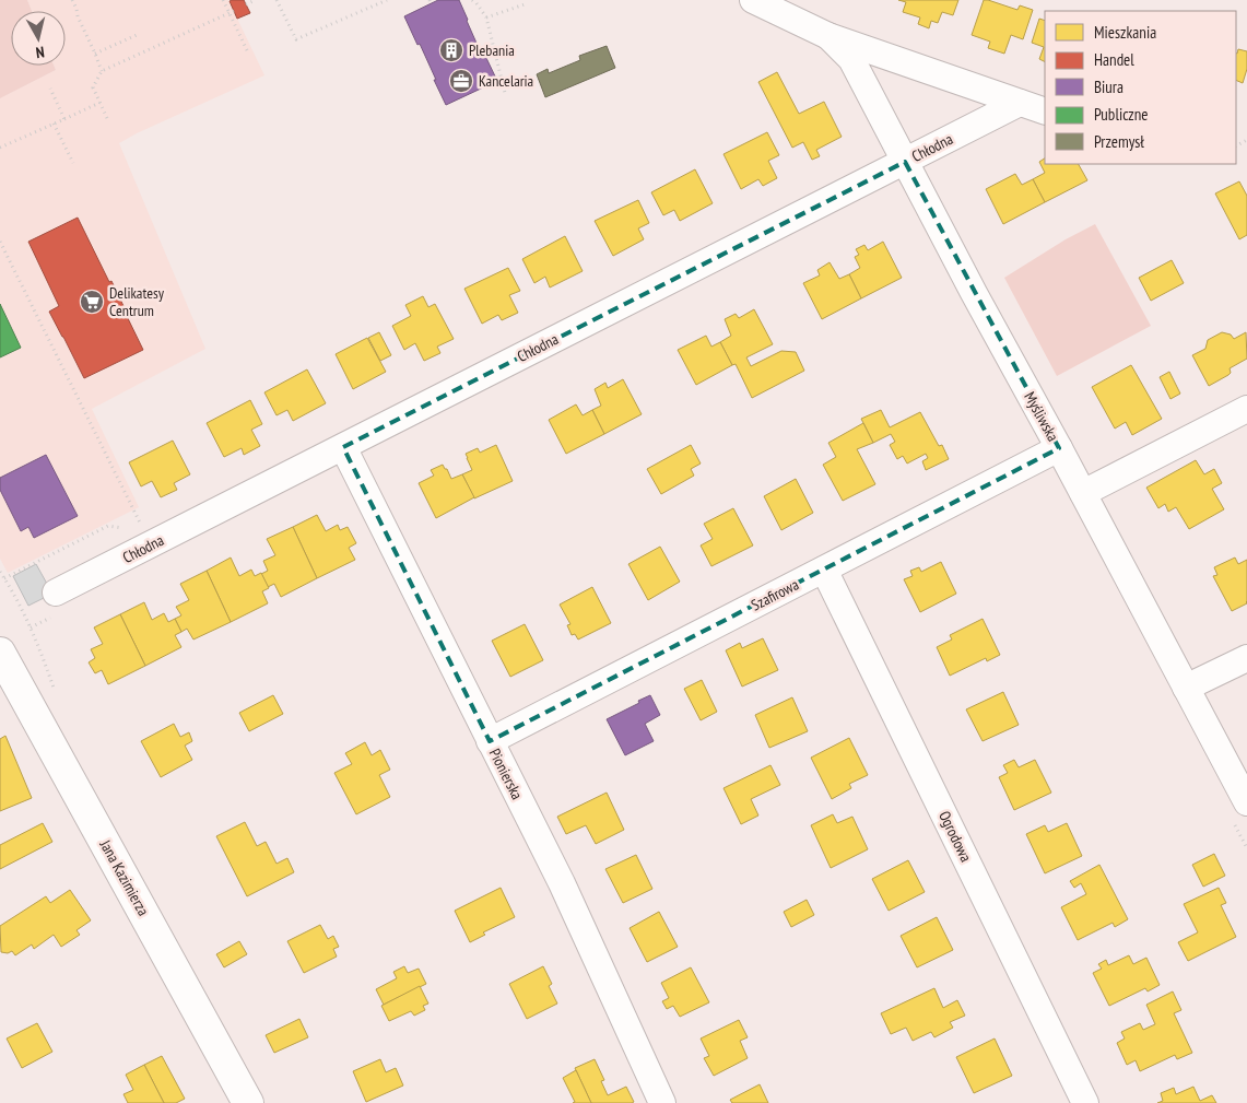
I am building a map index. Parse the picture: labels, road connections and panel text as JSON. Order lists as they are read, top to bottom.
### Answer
{
  "streets": {
    "main road": ["Jana Kazimierza"],
    "street": [
      "Chłodna",
      "Myśliwska",
      "Szafirowa",
      "Pionierska",
      "Ogrodowa"
    ]
  },
  "crossings": [
    ["Chłodna", "Myśliwska"],
    ["Chłodna", "Pionierska"],
    ["Myśliwska", "Szafirowa"],
    ["Szafirowa", "Pionierska"],
    ["Szafirowa", "Ogrodowa"]
  ],
  "places": {
    "building": ["Plebania"],
    "office": ["Kancelaria"],
    "supermarket": ["Delikatesy Centrum"]
  },
  "legend": [
    "Mieszkania",
    "Handel",
    "Biura",
    "Publiczne",
    "Przemysł"
  ],
  "north": "bottom"
}
